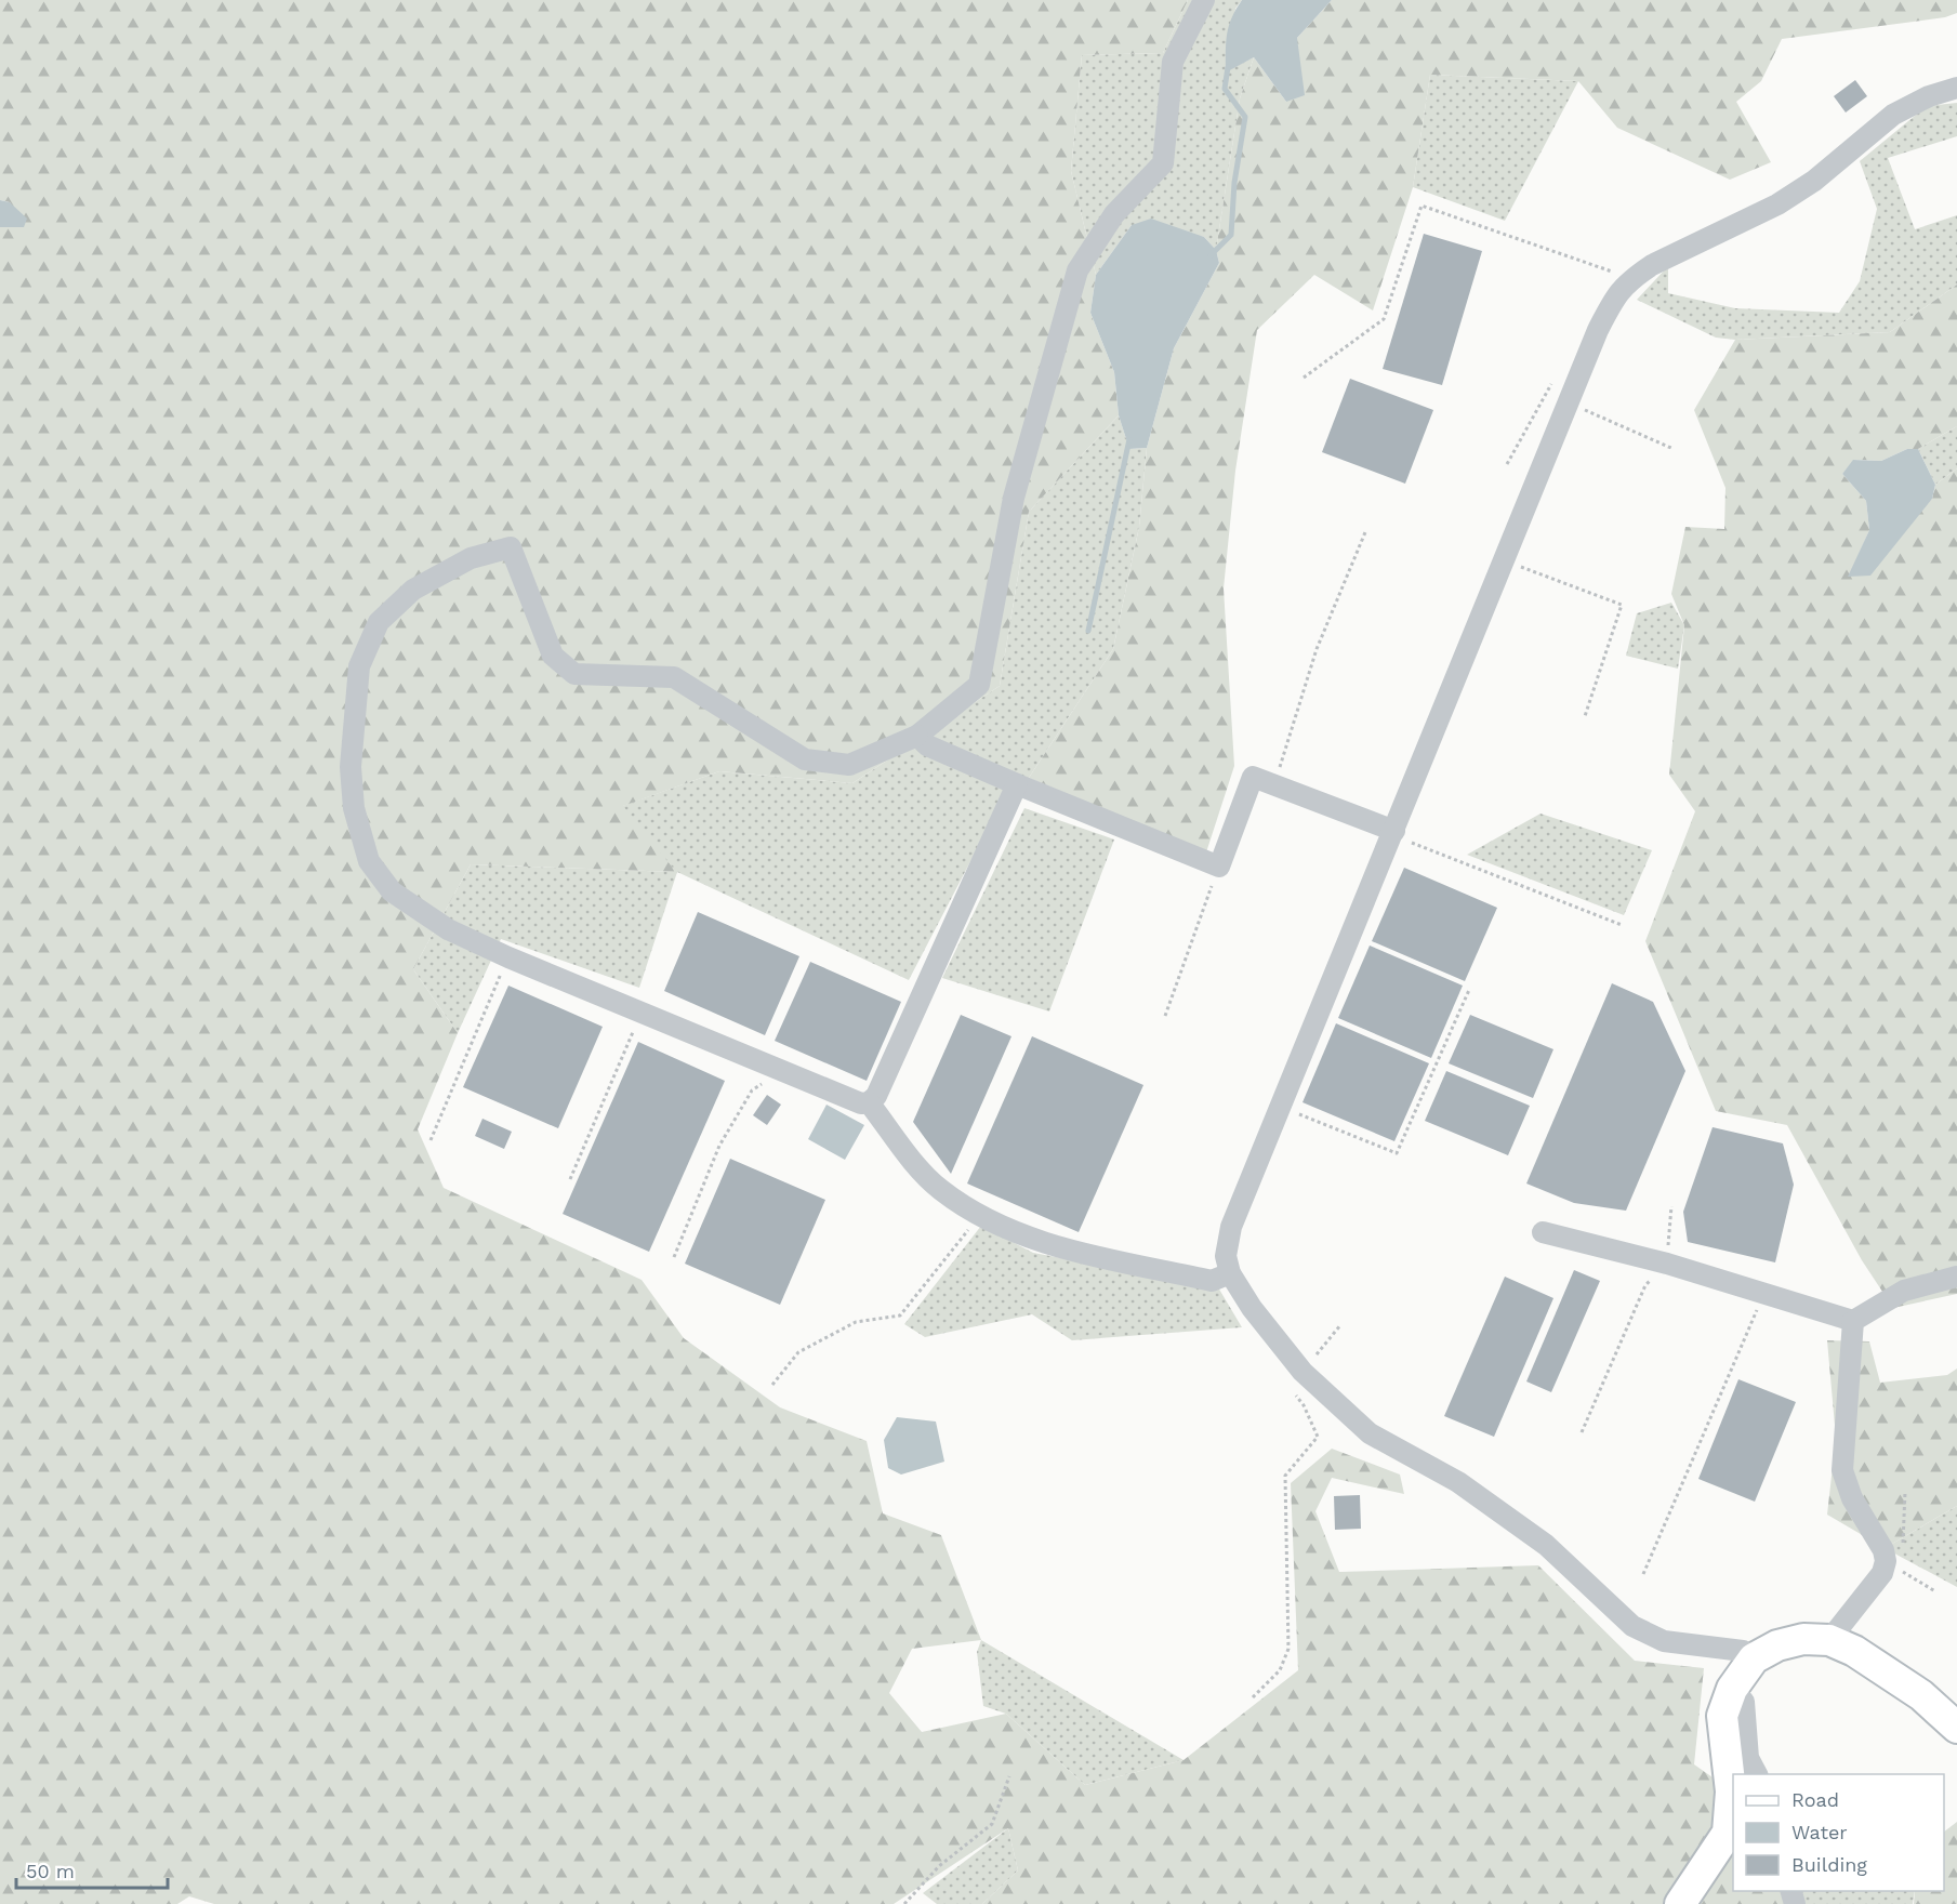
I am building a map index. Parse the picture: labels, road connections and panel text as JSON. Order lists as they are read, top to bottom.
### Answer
{
  "legend": ["Road", "Water", "Building"],
  "scale_bar": "50 m"
}
